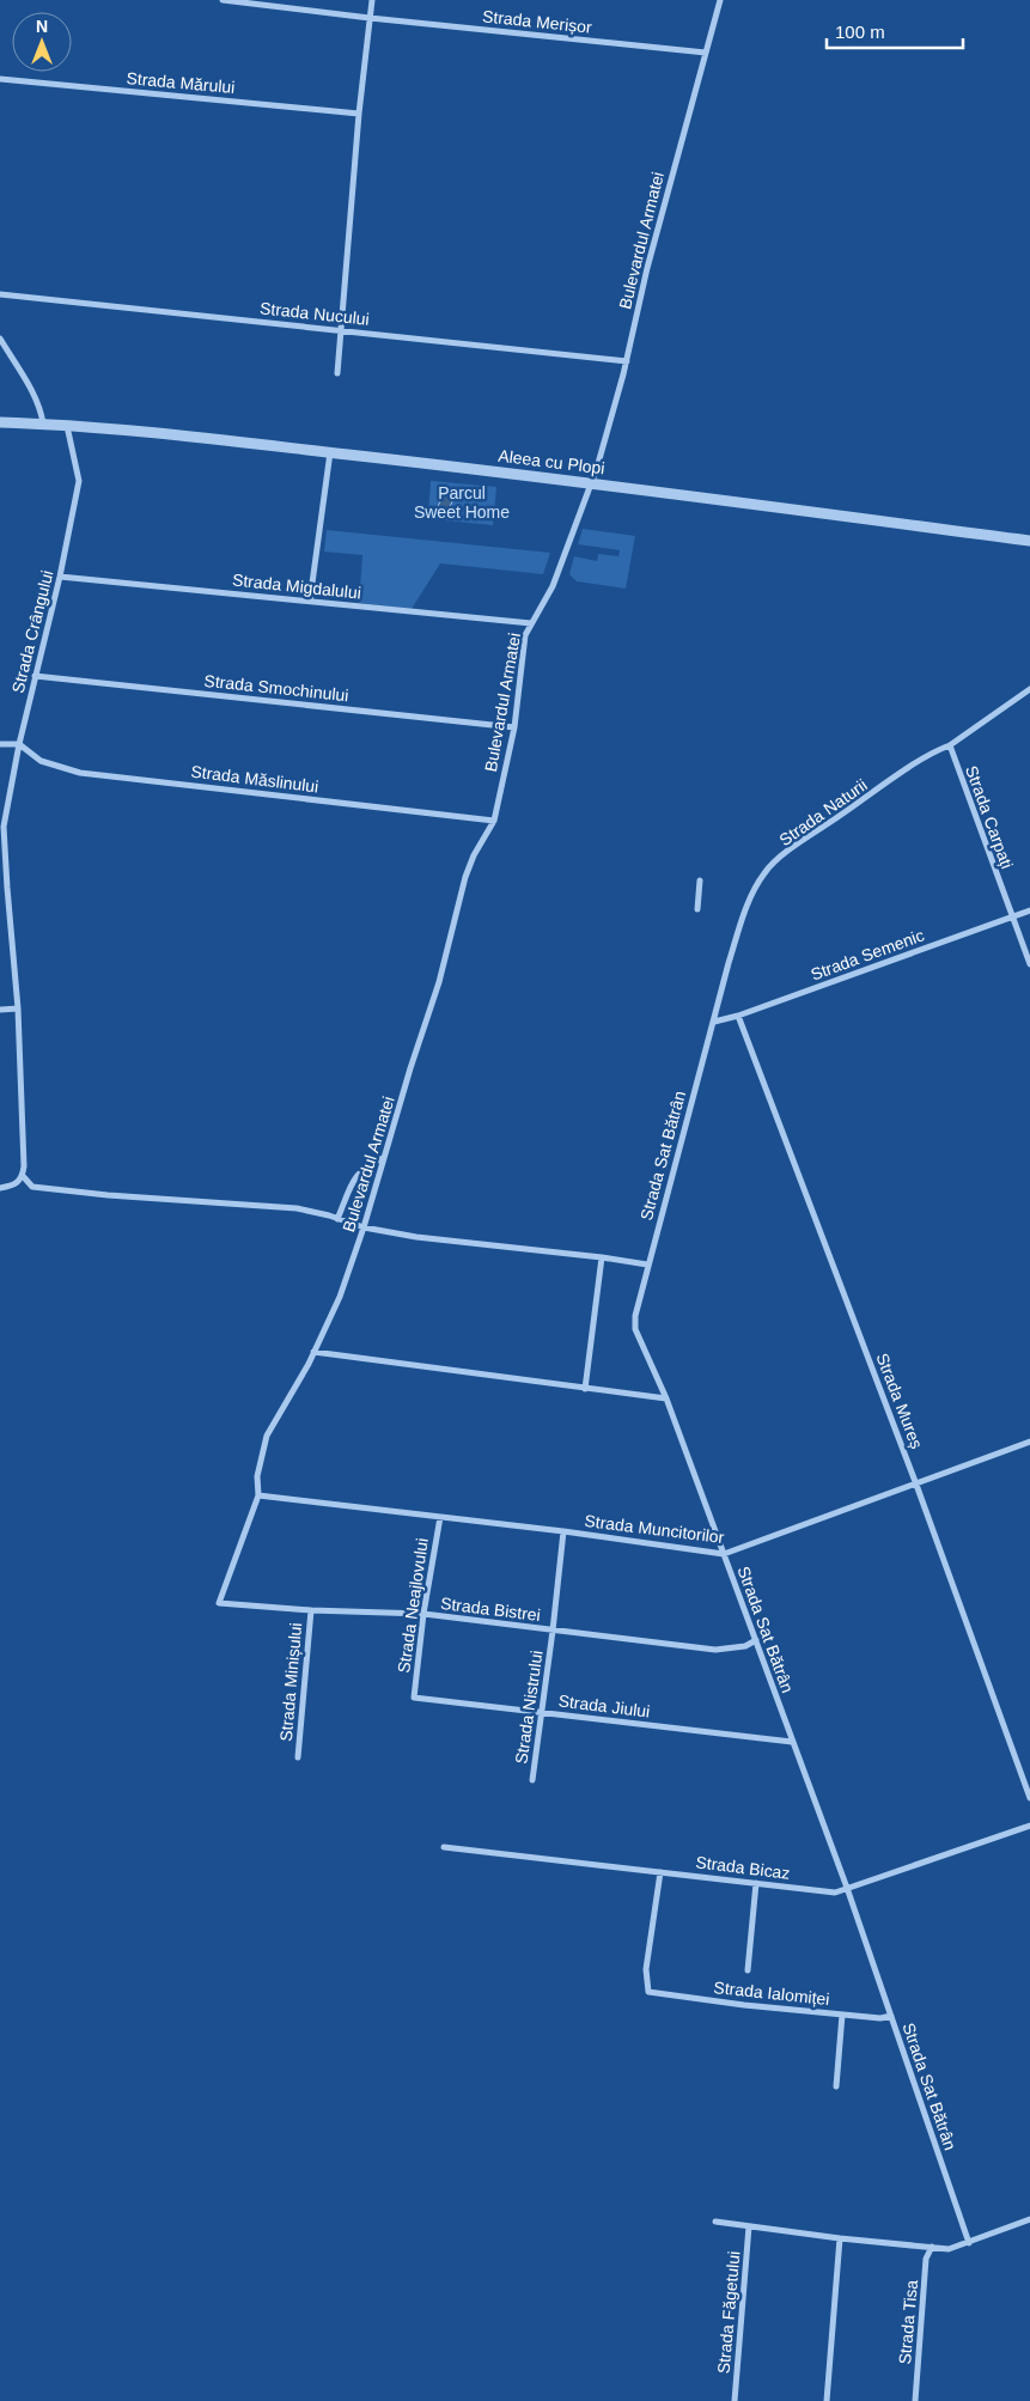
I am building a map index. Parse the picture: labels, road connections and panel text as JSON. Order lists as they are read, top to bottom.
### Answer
{
  "streets": {
    "street": [
      "Strada Merișor",
      "Strada Mărului",
      "Bulevardul Armatei",
      "Strada Nucului",
      "Aleea cu Plopi",
      "Strada Migdalului",
      "Strada Crângului",
      "Strada Smochinului",
      "Strada Măslinului",
      "Strada Naturii",
      "Strada Carpați",
      "Strada Semenic",
      "Strada Sat Bătrân",
      "Strada Mureș",
      "Strada Muncitorilor",
      "Strada Neajlovului",
      "Strada Bistrei",
      "Strada Minișului",
      "Strada Jiului",
      "Strada Nistrului",
      "Strada Bicaz",
      "Strada Ialomiței",
      "Strada Făgetului",
      "Strada Tisa"
    ]
  },
  "crossings": [
    ["Strada Merișor", "Bulevardul Armatei"],
    ["Bulevardul Armatei", "Strada Nucului"],
    ["Bulevardul Armatei", "Aleea cu Plopi"],
    ["Bulevardul Armatei", "Strada Migdalului"],
    ["Bulevardul Armatei", "Strada Smochinului"],
    ["Bulevardul Armatei", "Strada Măslinului"],
    ["Bulevardul Armatei", "Strada Muncitorilor"],
    ["Bulevardul Armatei", "Strada Bistrei"],
    ["Aleea cu Plopi", "Strada Crângului"],
    ["Strada Migdalului", "Strada Crângului"],
    ["Strada Crângului", "Strada Smochinului"],
    ["Strada Crângului", "Strada Măslinului"],
    ["Strada Naturii", "Strada Carpați"],
    ["Strada Naturii", "Strada Semenic"],
    ["Strada Naturii", "Strada Sat Bătrân"],
    ["Strada Carpați", "Strada Semenic"],
    ["Strada Semenic", "Strada Sat Bătrân"],
    ["Strada Semenic", "Strada Mureș"],
    ["Strada Sat Bătrân", "Strada Muncitorilor"],
    ["Strada Sat Bătrân", "Strada Bistrei"],
    ["Strada Sat Bătrân", "Strada Jiului"],
    ["Strada Sat Bătrân", "Strada Bicaz"],
    ["Strada Sat Bătrân", "Strada Ialomiței"],
    ["Strada Mureș", "Strada Muncitorilor"],
    ["Strada Muncitorilor", "Strada Neajlovului"],
    ["Strada Muncitorilor", "Strada Nistrului"],
    ["Strada Neajlovului", "Strada Bistrei"],
    ["Strada Neajlovului", "Strada Jiului"],
    ["Strada Bistrei", "Strada Minișului"],
    ["Strada Bistrei", "Strada Nistrului"],
    ["Strada Jiului", "Strada Nistrului"],
    ["Strada Bicaz", "Strada Ialomiței"]
  ],
  "parks": ["Parcul Sweet Home"],
  "scale_bar": "100 m",
  "north": "top"
}
